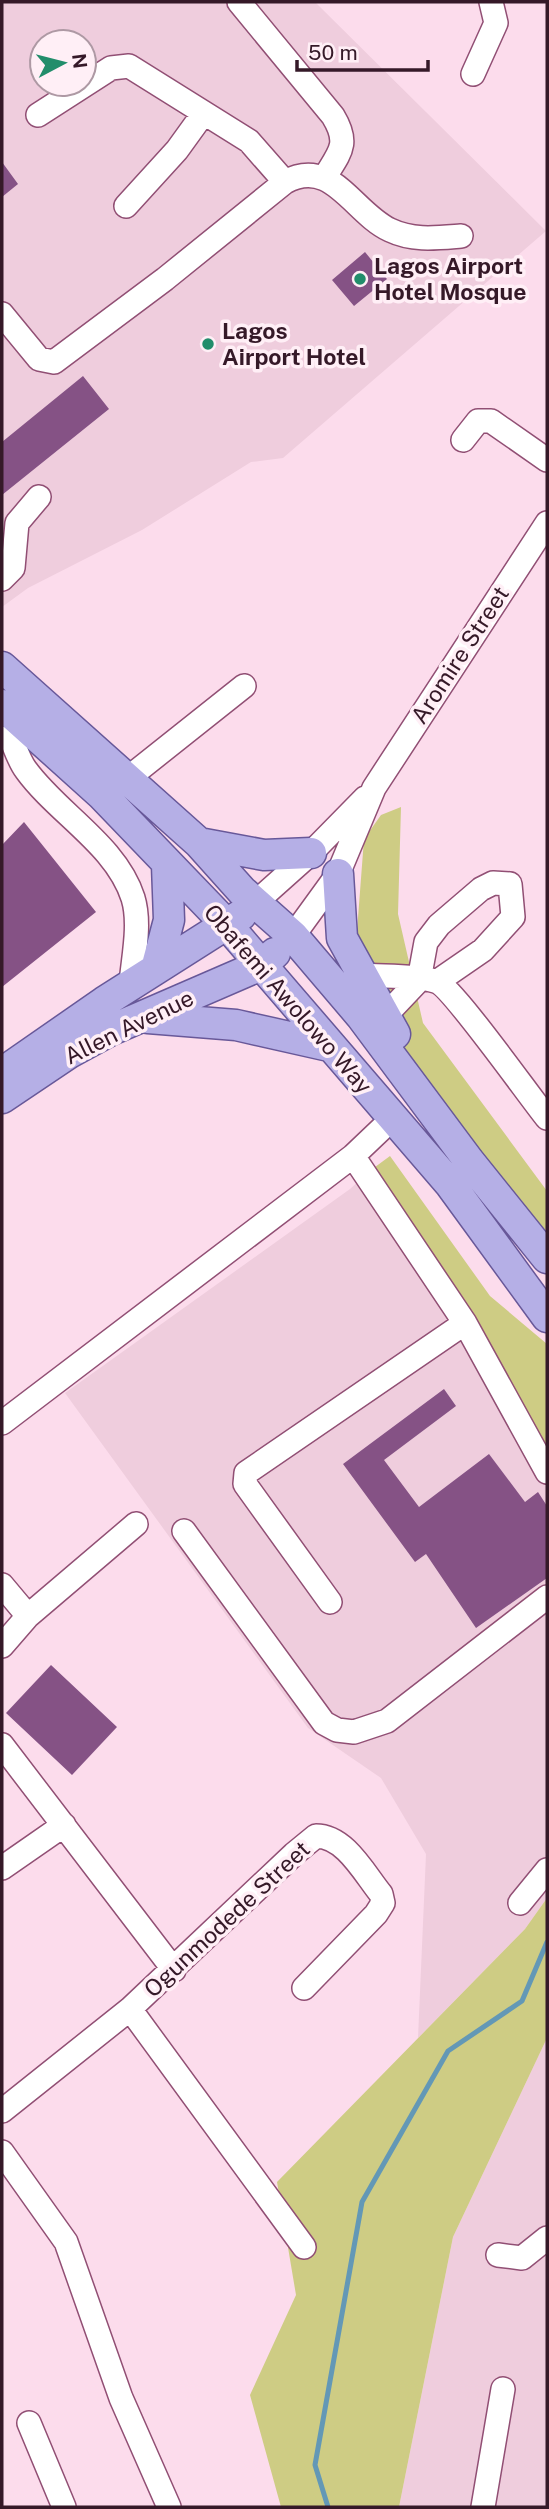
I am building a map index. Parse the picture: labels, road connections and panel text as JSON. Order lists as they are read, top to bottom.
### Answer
{
  "streets": {
    "main road": ["Obafemi Awolowo Way", "Allen Avenue"],
    "street": ["Aromire Street", "Ogunmodede Street"]
  },
  "crossings": [
    ["Aromire Street", "Obafemi Awolowo Way"],
    ["Aromire Street", "Allen Avenue"],
    ["Obafemi Awolowo Way", "Allen Avenue"]
  ],
  "places": ["Lagos Airport Hotel Mosque", "Lagos Airport Hotel"],
  "scale_bar": "50 m",
  "north": "right"
}
